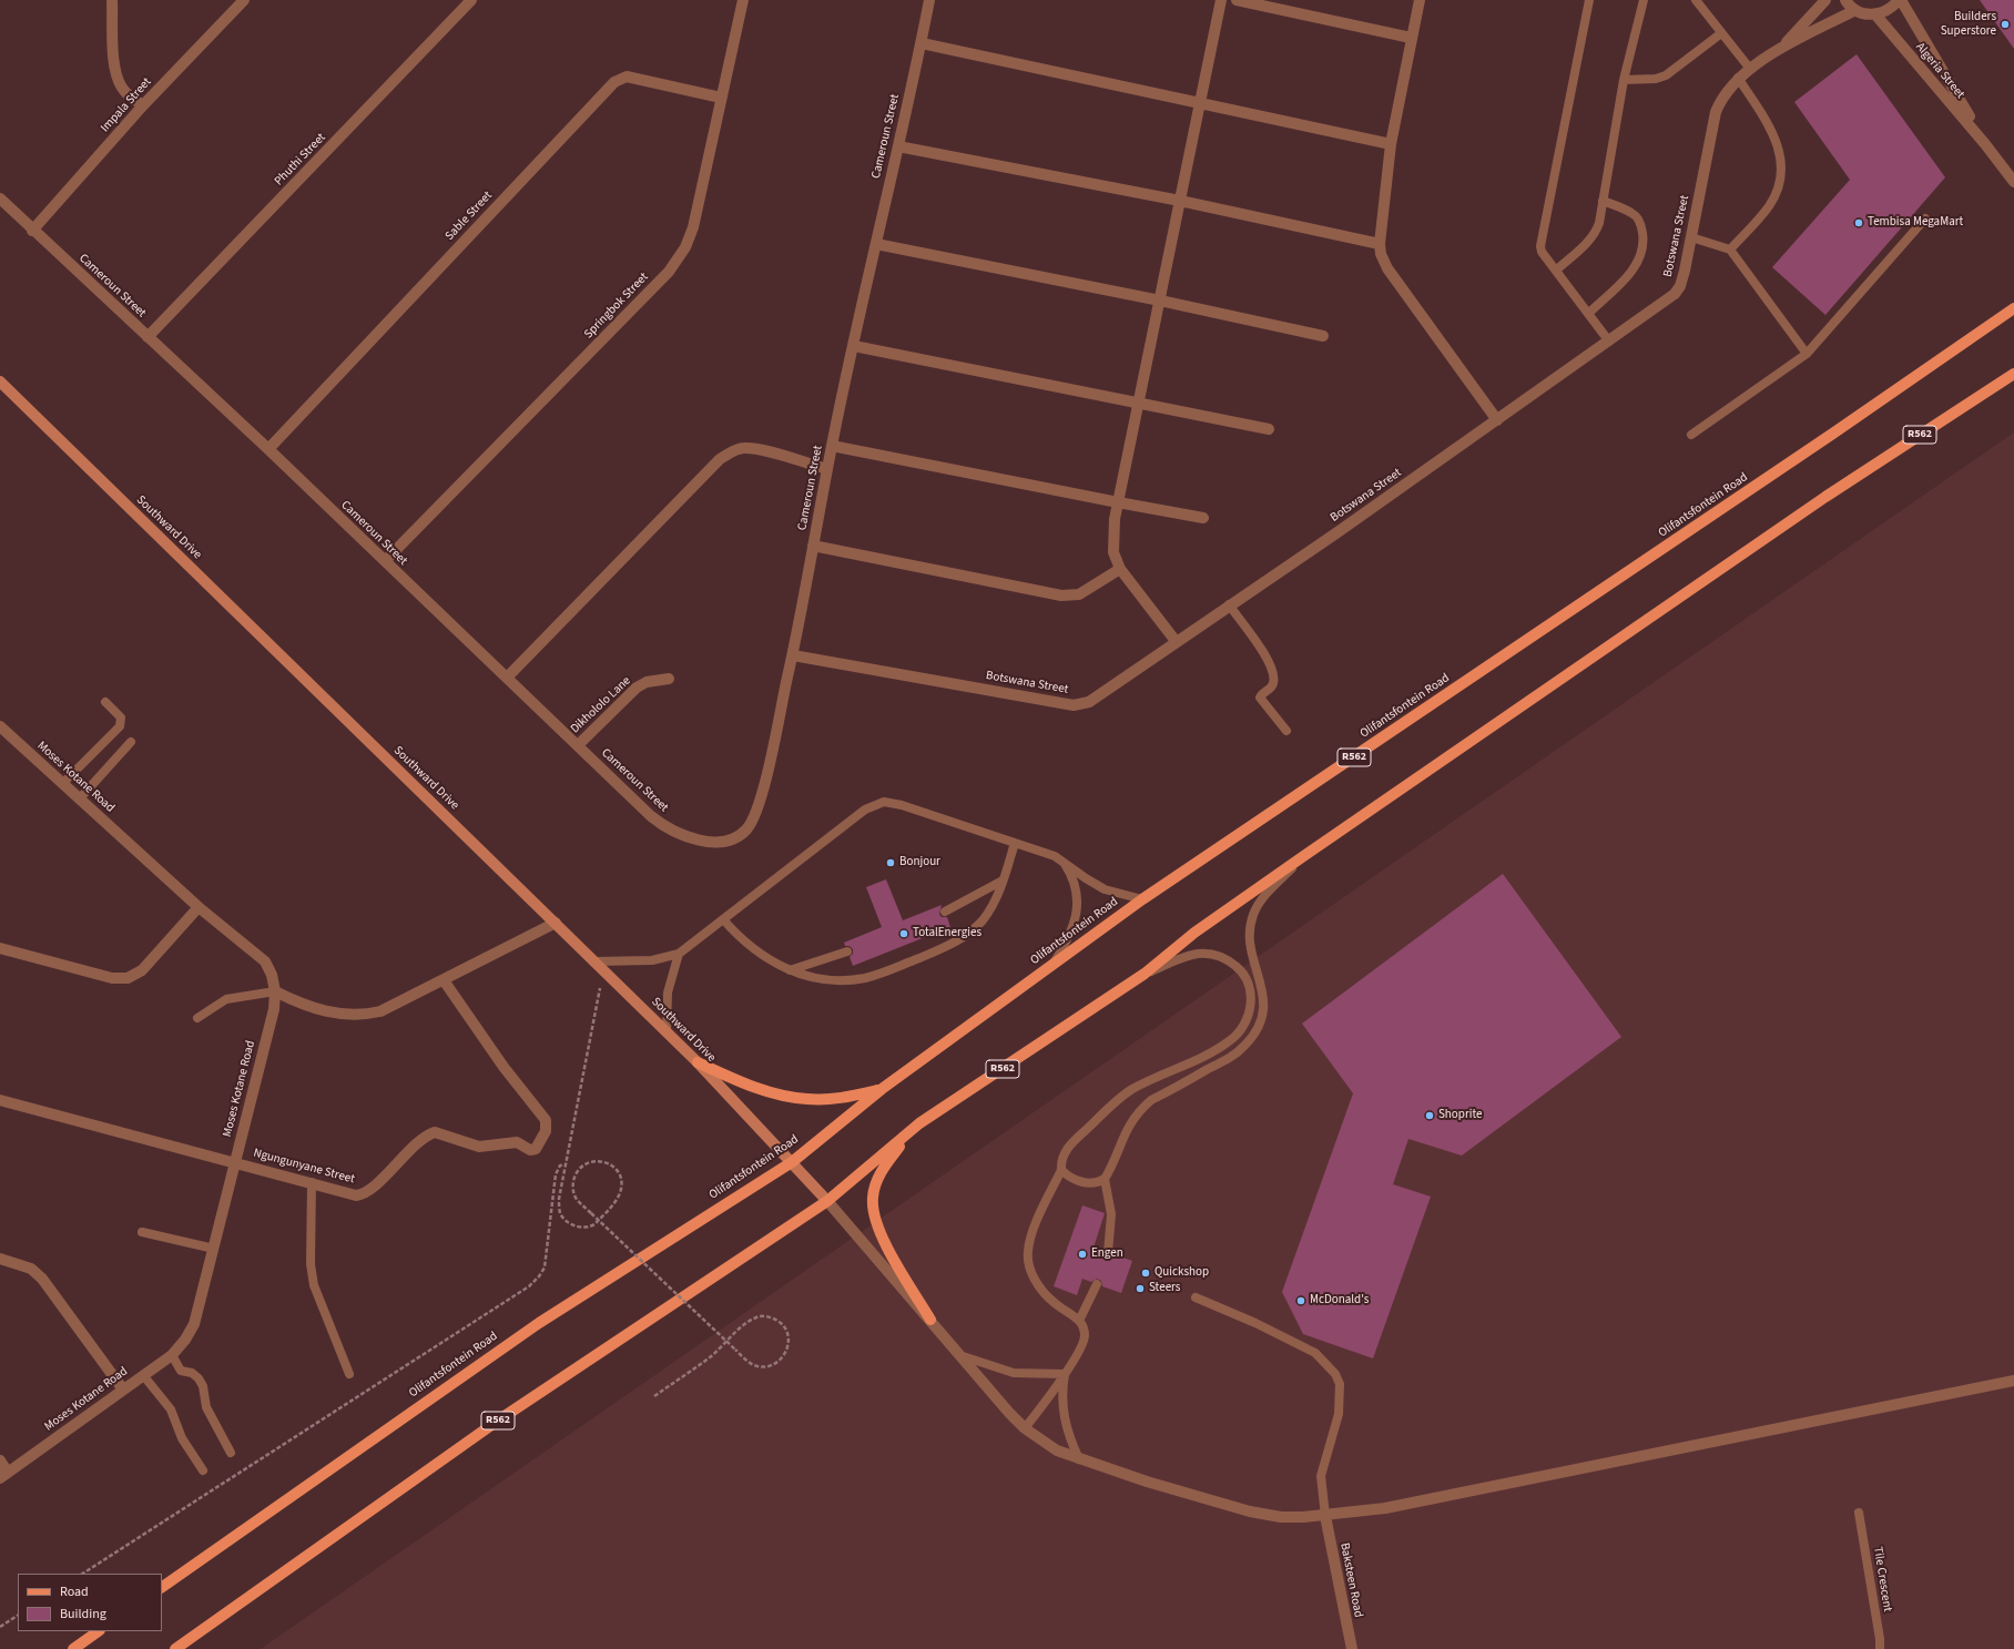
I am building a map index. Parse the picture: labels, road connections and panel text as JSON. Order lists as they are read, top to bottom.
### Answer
{
  "streets": {
    "main road": ["R562", "Olifantsfontein Road", "Southward Drive"],
    "street": [
      "Algeria Street",
      "Impala Street",
      "Cameroun Street",
      "Phuthi Street",
      "Sable Street",
      "Botswana Street",
      "Springbok Street",
      "Dikhololo Lane",
      "Moses Kotane Road",
      "Ngungunyane Street",
      "Baksteen Road"
    ],
    "lane": ["Tile Crescent"]
  },
  "crossings": [
    ["Impala Street", "Cameroun Street"],
    ["Cameroun Street", "Phuthi Street"],
    ["Cameroun Street", "Sable Street"],
    ["Cameroun Street", "Botswana Street"],
    ["Cameroun Street", "Springbok Street"],
    ["Cameroun Street", "Dikhololo Lane"],
    ["Sable Street", "Springbok Street"],
    ["R562", "Southward Drive"],
    ["Olifantsfontein Road", "Southward Drive"],
    ["Moses Kotane Road", "Ngungunyane Street"]
  ],
  "places": [
    "Builders Superstore",
    "Tembisa MegaMart",
    "Bonjour",
    "TotalEnergies",
    "Shoprite",
    "Engen",
    "Quickshop",
    "Steers",
    "McDonald's"
  ],
  "legend": ["Road", "Building"]
}
